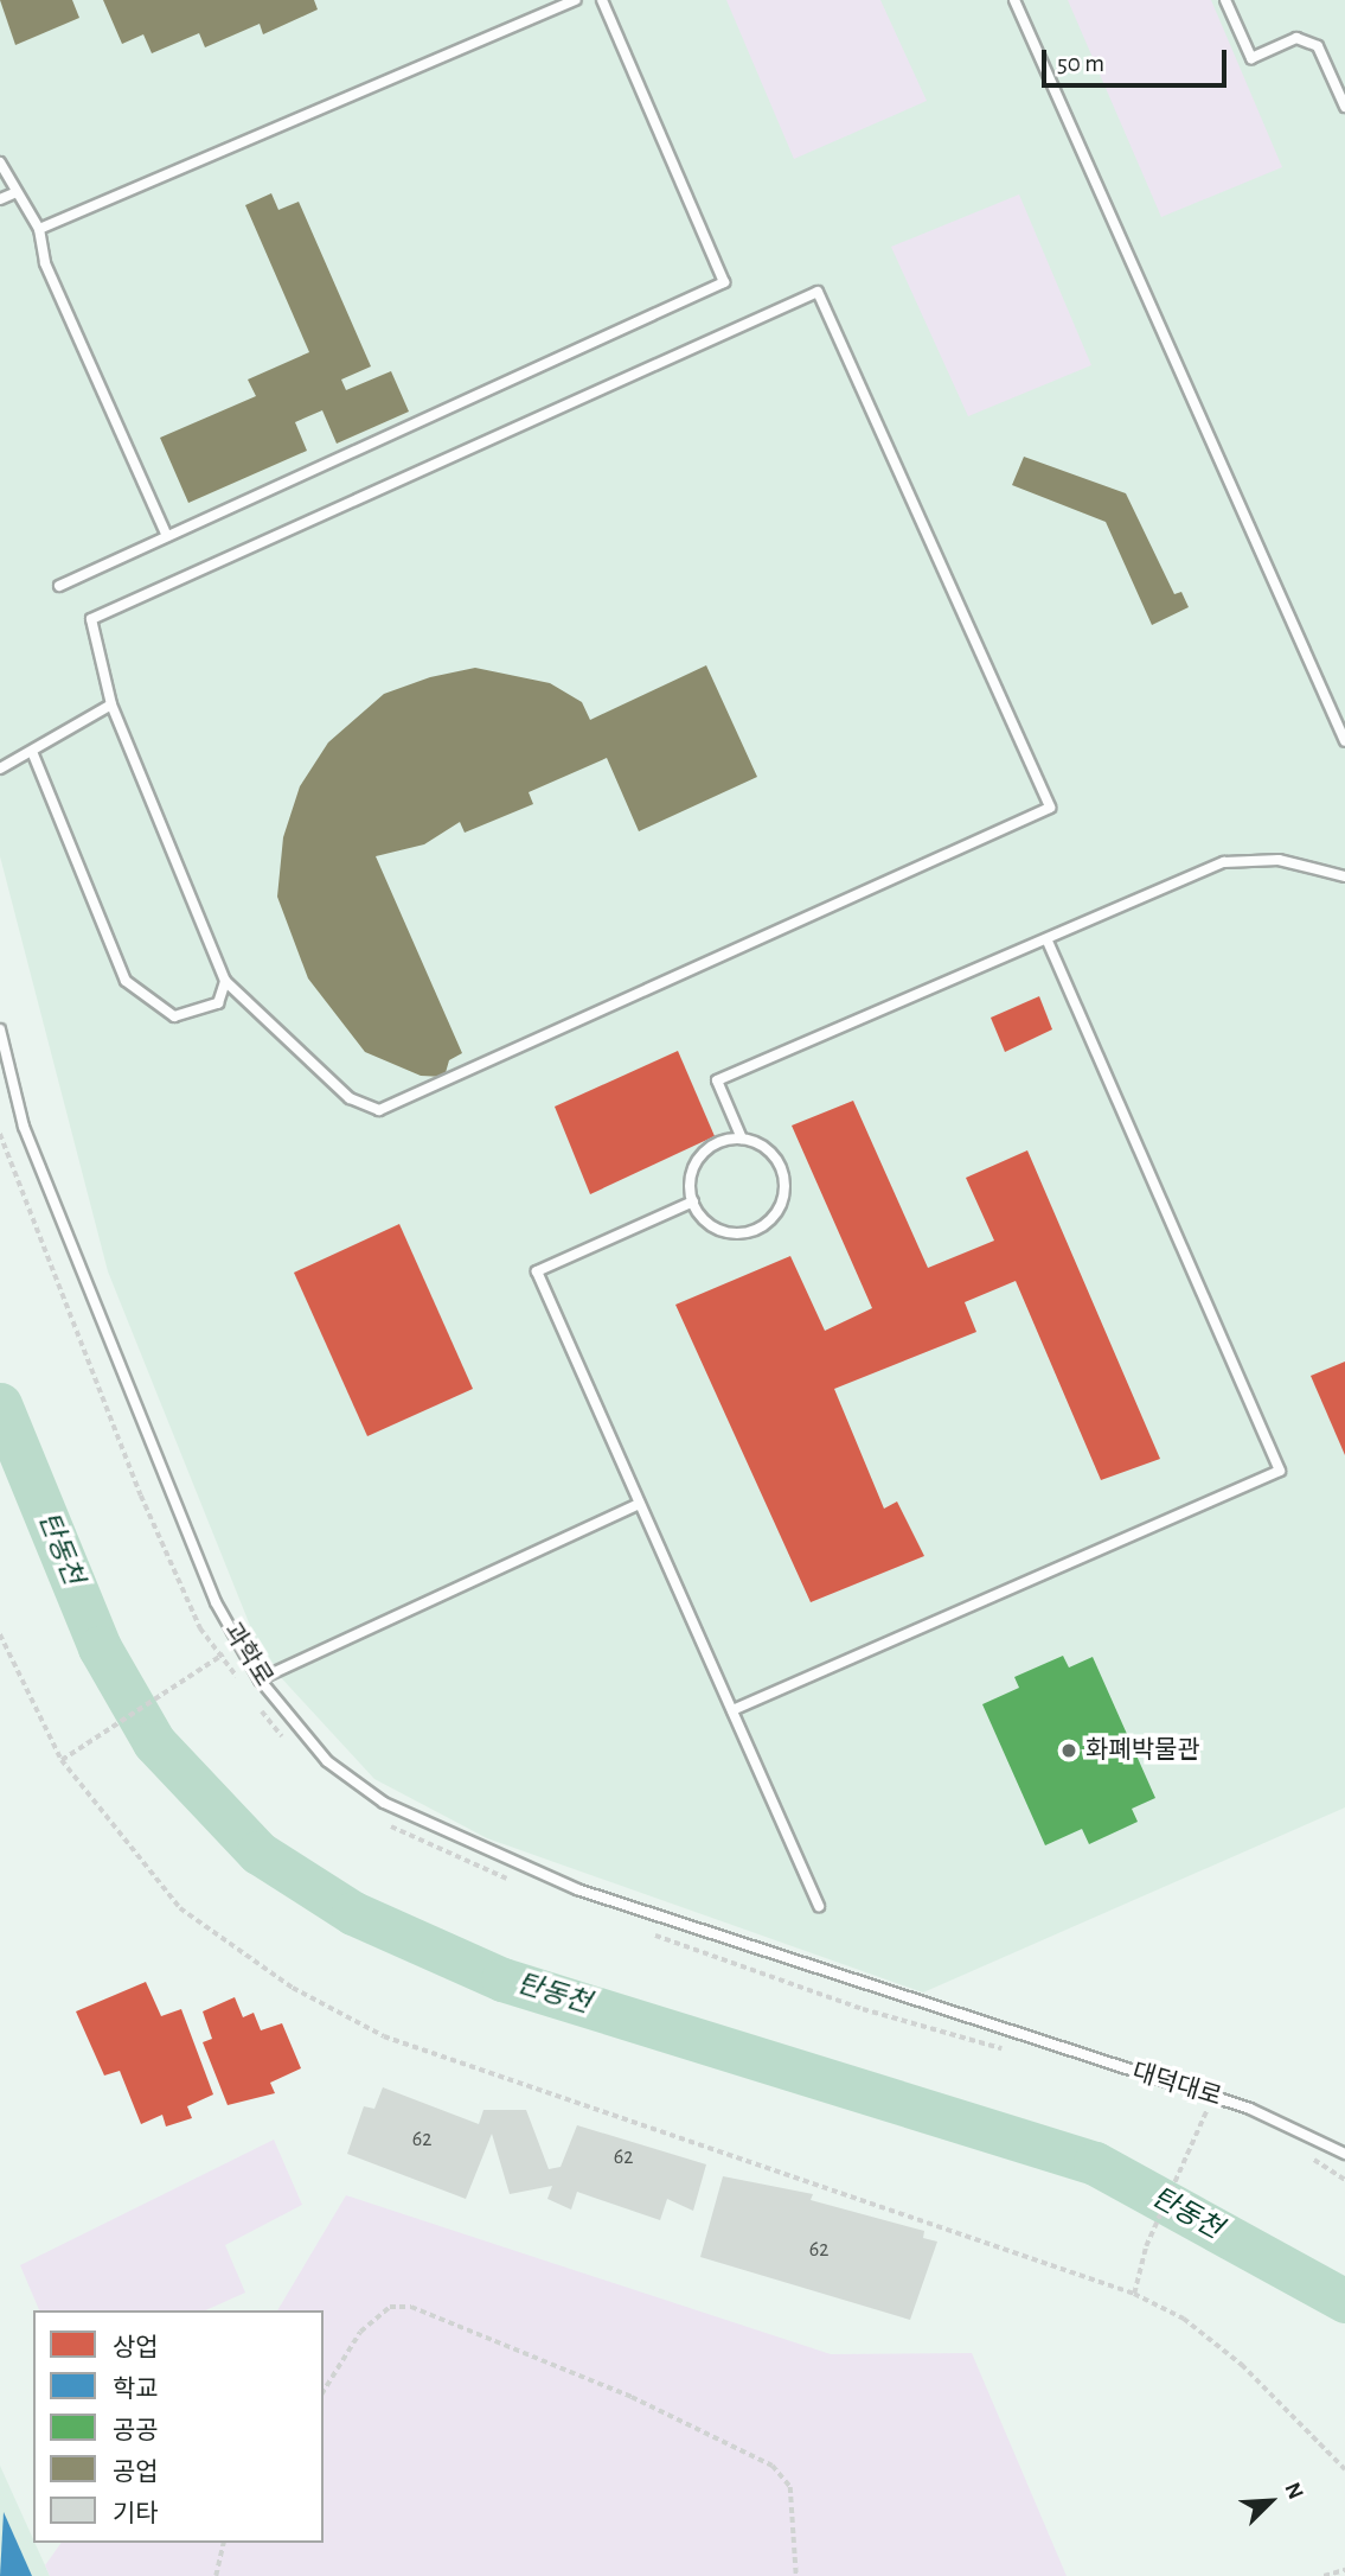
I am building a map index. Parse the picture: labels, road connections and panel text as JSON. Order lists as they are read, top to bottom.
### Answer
{
  "streets": {
    "lane": ["과학로", "대덕대로"]
  },
  "crossings": [
    ["과학로", "대덕대로"]
  ],
  "water": ["탄동천"],
  "places": ["화폐박물관"],
  "house_numbers": ["62", "62", "62"],
  "legend": [
    "상업",
    "학교",
    "공공",
    "공업",
    "기타"
  ],
  "scale_bar": "50 m",
  "north": "top right"
}
